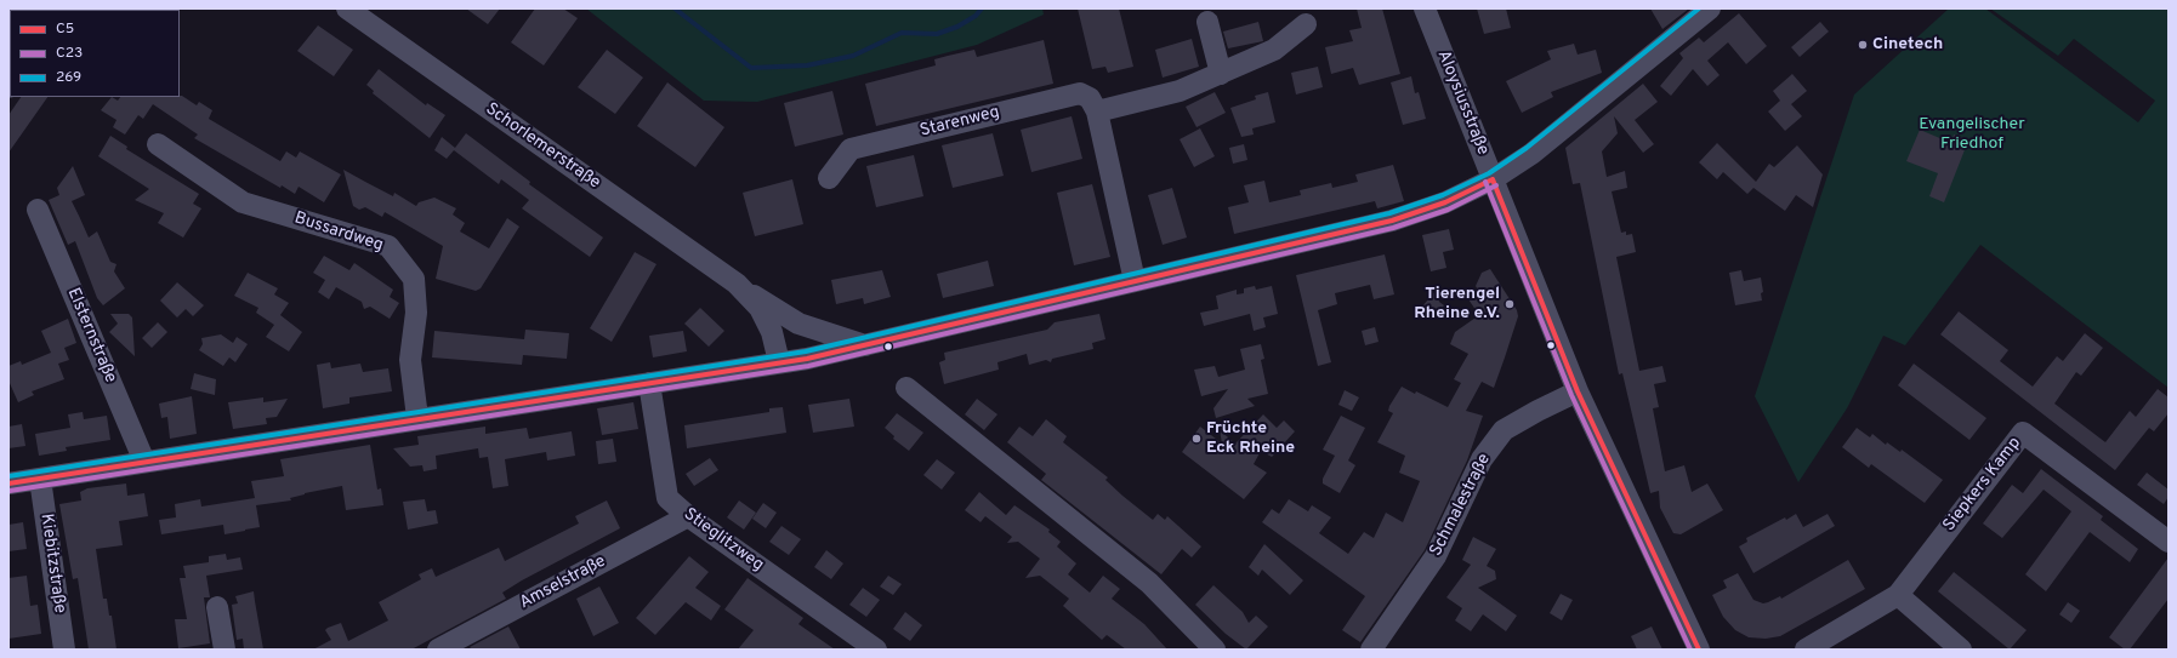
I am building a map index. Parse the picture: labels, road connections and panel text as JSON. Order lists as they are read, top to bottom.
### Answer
{
  "streets": {
    "street": [
      "Aloysiusstraße",
      "Starenweg",
      "Schorlemerstraße",
      "Bussardweg",
      "Elsternstraße",
      "Siepkers Kamp",
      "Schmalestraße",
      "Stieglitzweg",
      "Kiebitzstraße",
      "Amselstraße"
    ]
  },
  "crossings": [
    ["Aloysiusstraße", "Schmalestraße"],
    ["Stieglitzweg", "Amselstraße"]
  ],
  "parks": ["Evangelischer Friedhof"],
  "places": ["Cinetech", "Tierengel Rheine e.V.", "Früchte Eck Rheine"],
  "lines": ["transit line 269", "transit line C5", "transit line C23"],
  "legend": ["C5", "C23", "269"]
}
